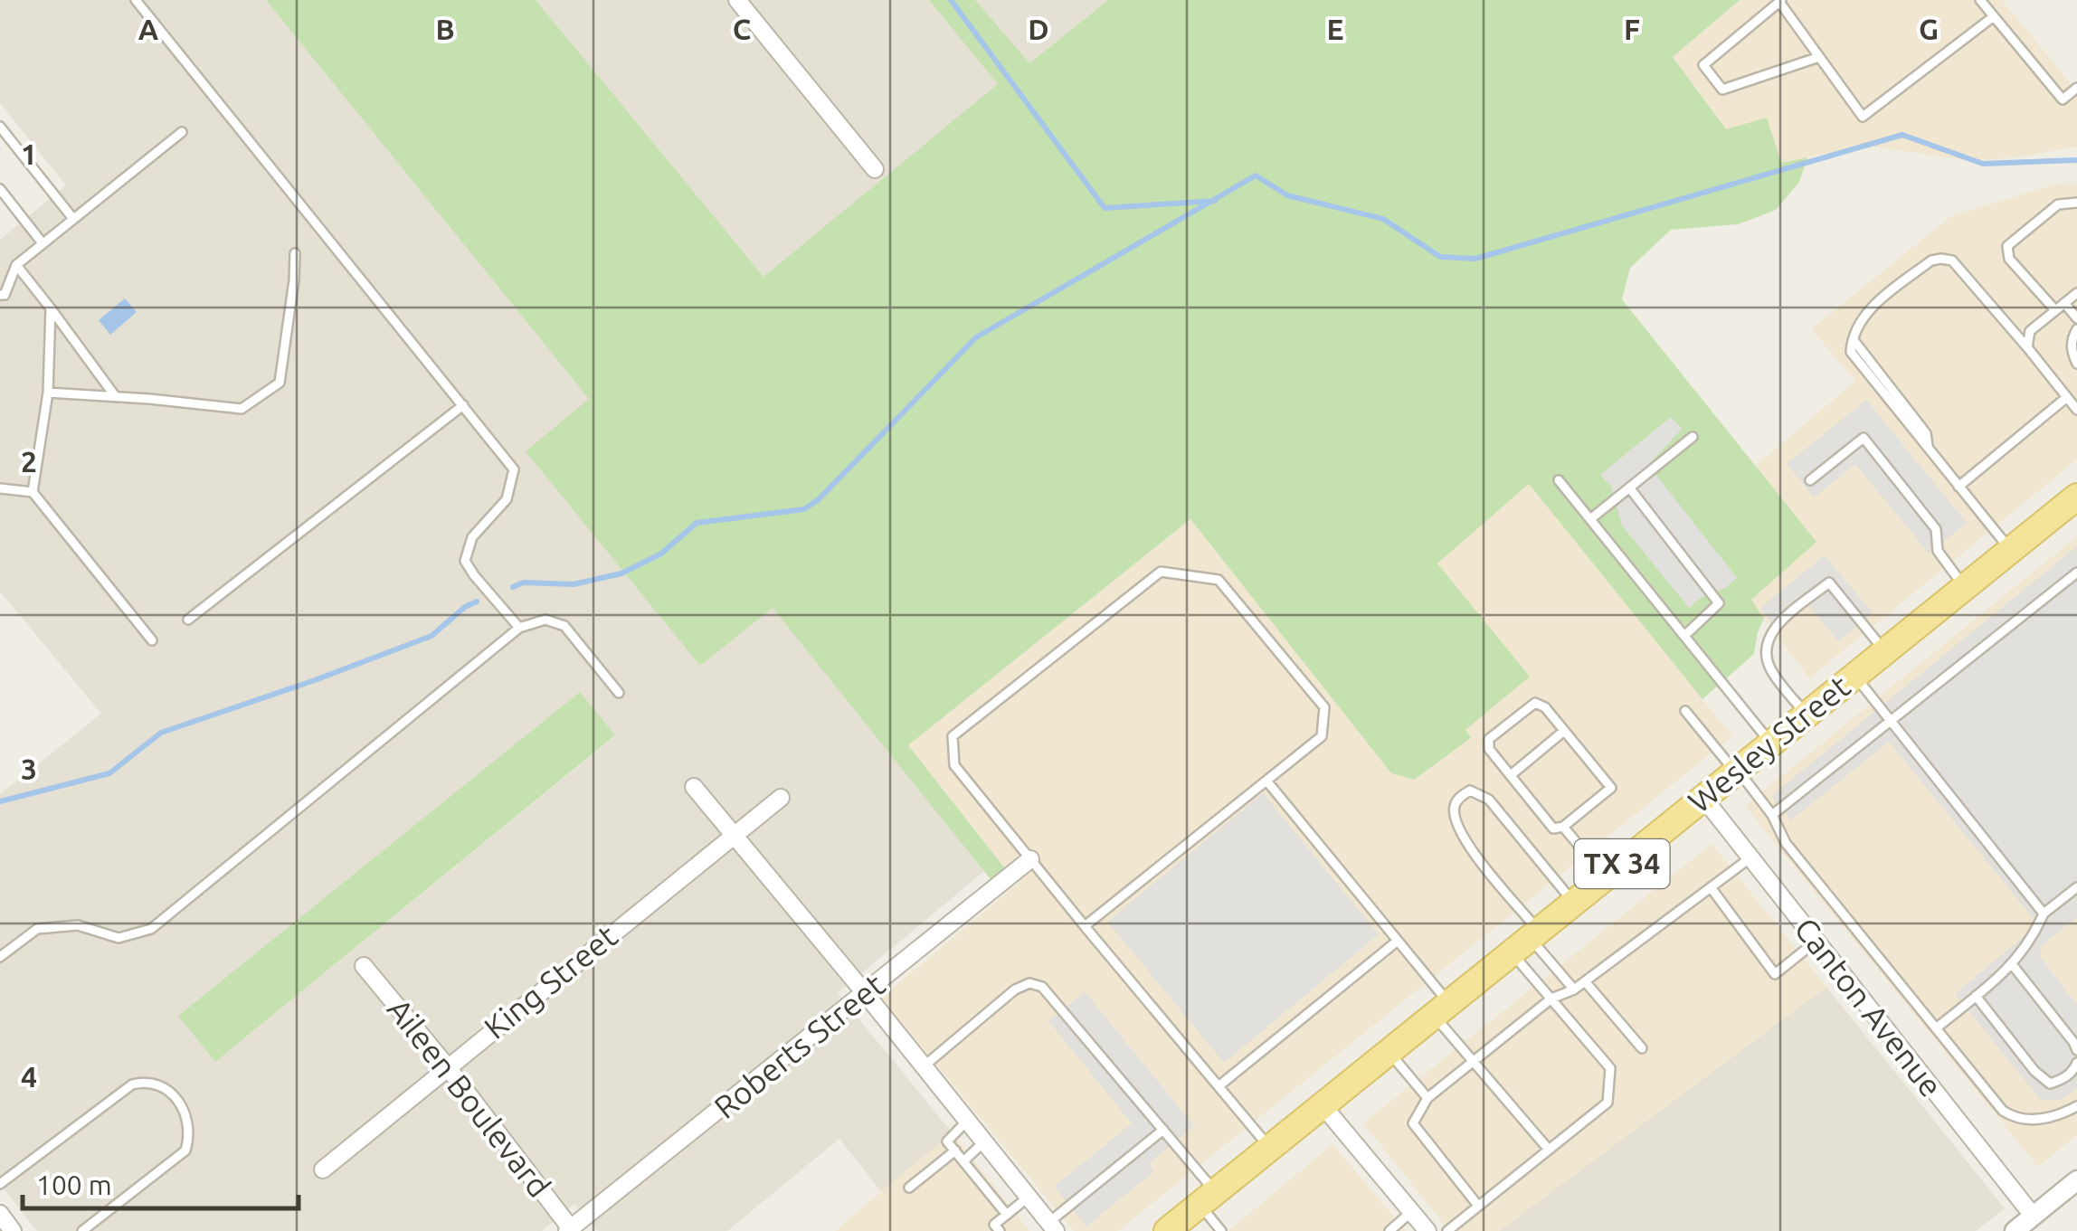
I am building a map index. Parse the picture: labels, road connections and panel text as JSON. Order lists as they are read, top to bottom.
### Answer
{
  "streets": {
    "main road": ["Wesley Street", "TX 34"],
    "street": [
      "King Street",
      "Canton Avenue",
      "Roberts Street",
      "Aileen Boulevard"
    ]
  },
  "crossings": [
    ["Wesley Street", "Canton Avenue"],
    ["King Street", "Aileen Boulevard"],
    ["Roberts Street", "Aileen Boulevard"]
  ],
  "scale_bar": "100 m",
  "grid": {
    "columns": [
      "A",
      "B",
      "C",
      "D",
      "E",
      "F",
      "G"
    ],
    "rows": [
      "1",
      "2",
      "3",
      "4"
    ]
  }
}
